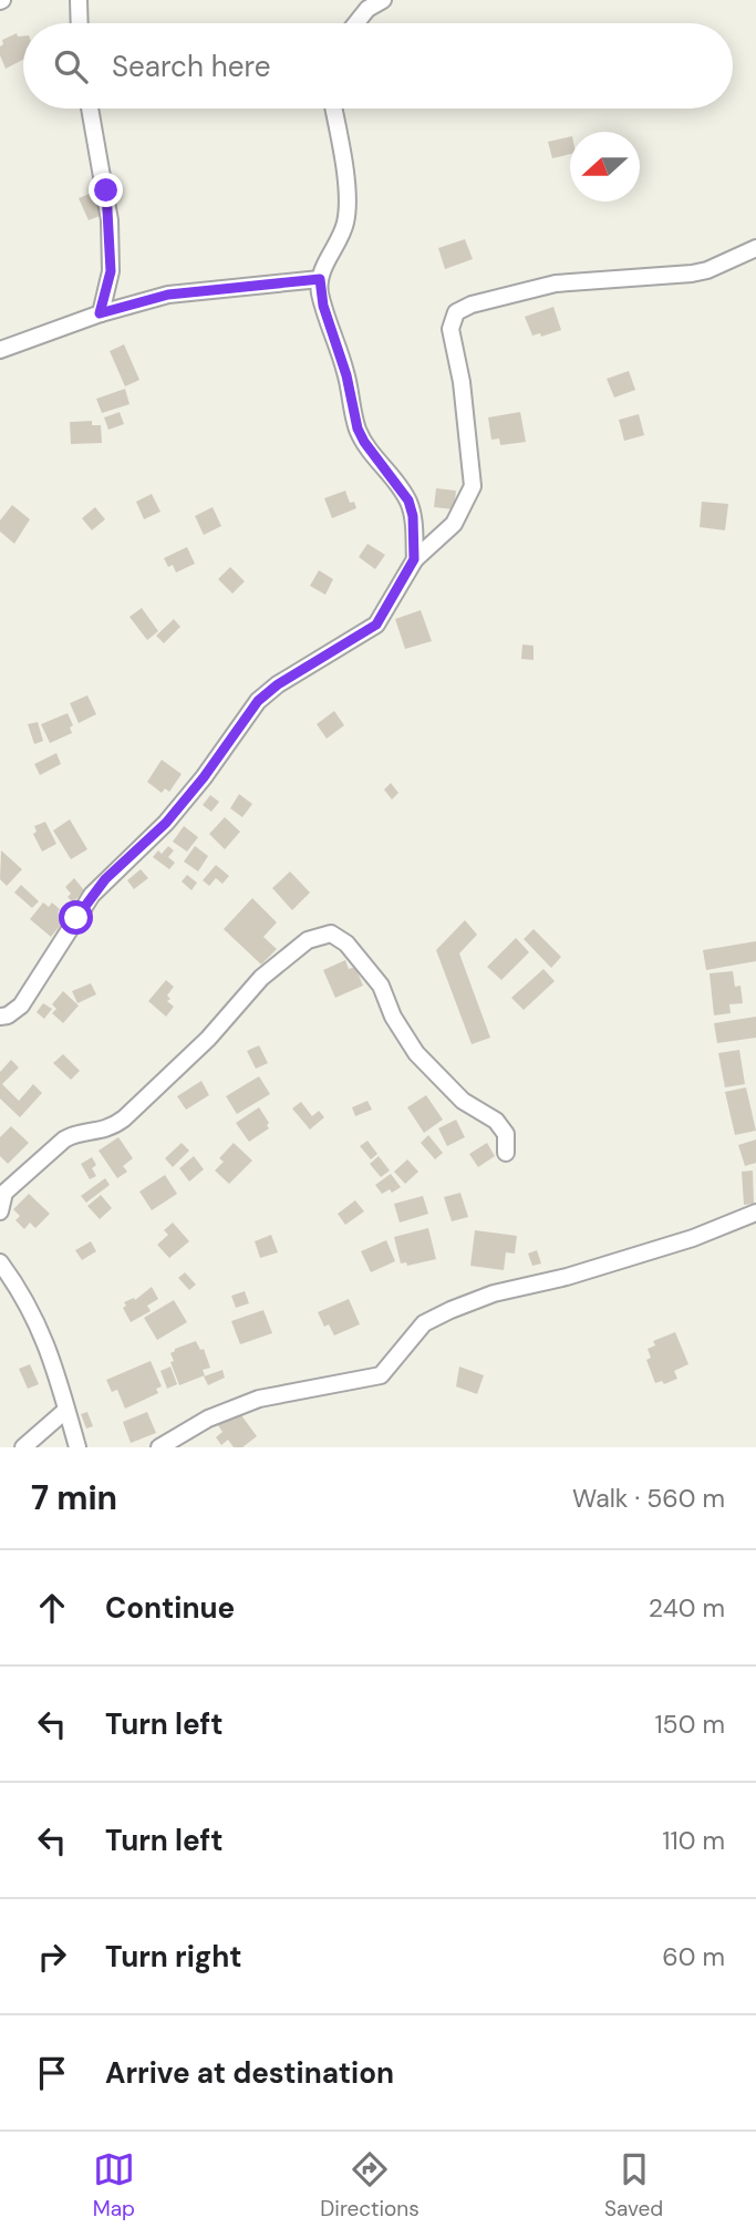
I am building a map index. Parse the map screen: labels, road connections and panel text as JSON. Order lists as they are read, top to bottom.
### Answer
{
  "north": "left",
  "page": {
    "search": "Search here",
    "heading": ["7 min", "Walk · 560 m"],
    "list": [
      ["Continue", "240 m"],
      ["Turn left", "150 m"],
      ["Turn left", "110 m"],
      ["Turn right", "60 m"],
      "Arrive at destination"
    ],
    "nav": ["Map", "Directions", "Saved"]
  }
}
